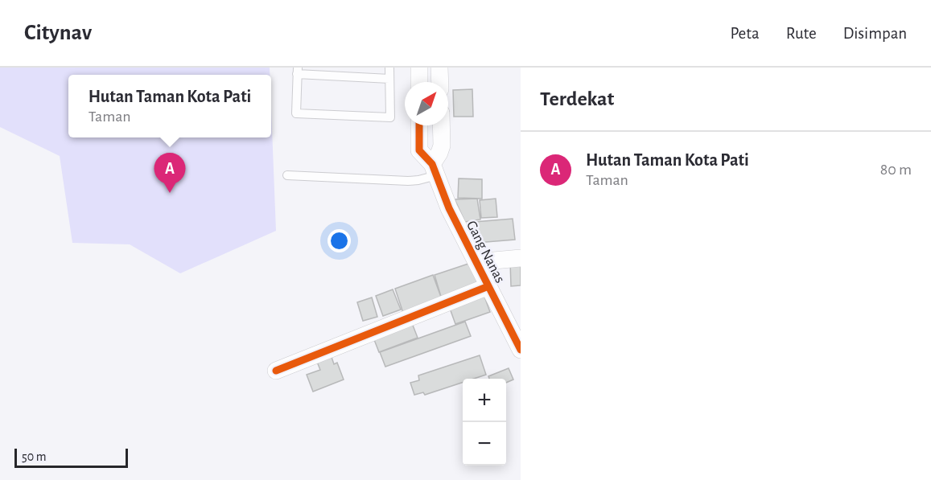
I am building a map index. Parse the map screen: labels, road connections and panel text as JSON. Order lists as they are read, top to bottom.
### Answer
{
  "streets": {
    "street": ["Gang Nanas"]
  },
  "scale_bar": "50 m",
  "north": "top right",
  "page": {
    "header": "Citynav",
    "nav": ["Peta", "Rute", "Disimpan"],
    "heading": "Terdekat",
    "popup": ["Hutan Taman Kota Pati", "Taman"],
    "list": [
      {
        "mark": "A",
        "name": "Hutan Taman Kota Pati",
        "note": "Taman",
        "value": "80 m"
      }
    ],
    "pins": "A",
    "map_buttons": ["+", "−"],
    "scale": "50 m"
  }
}
